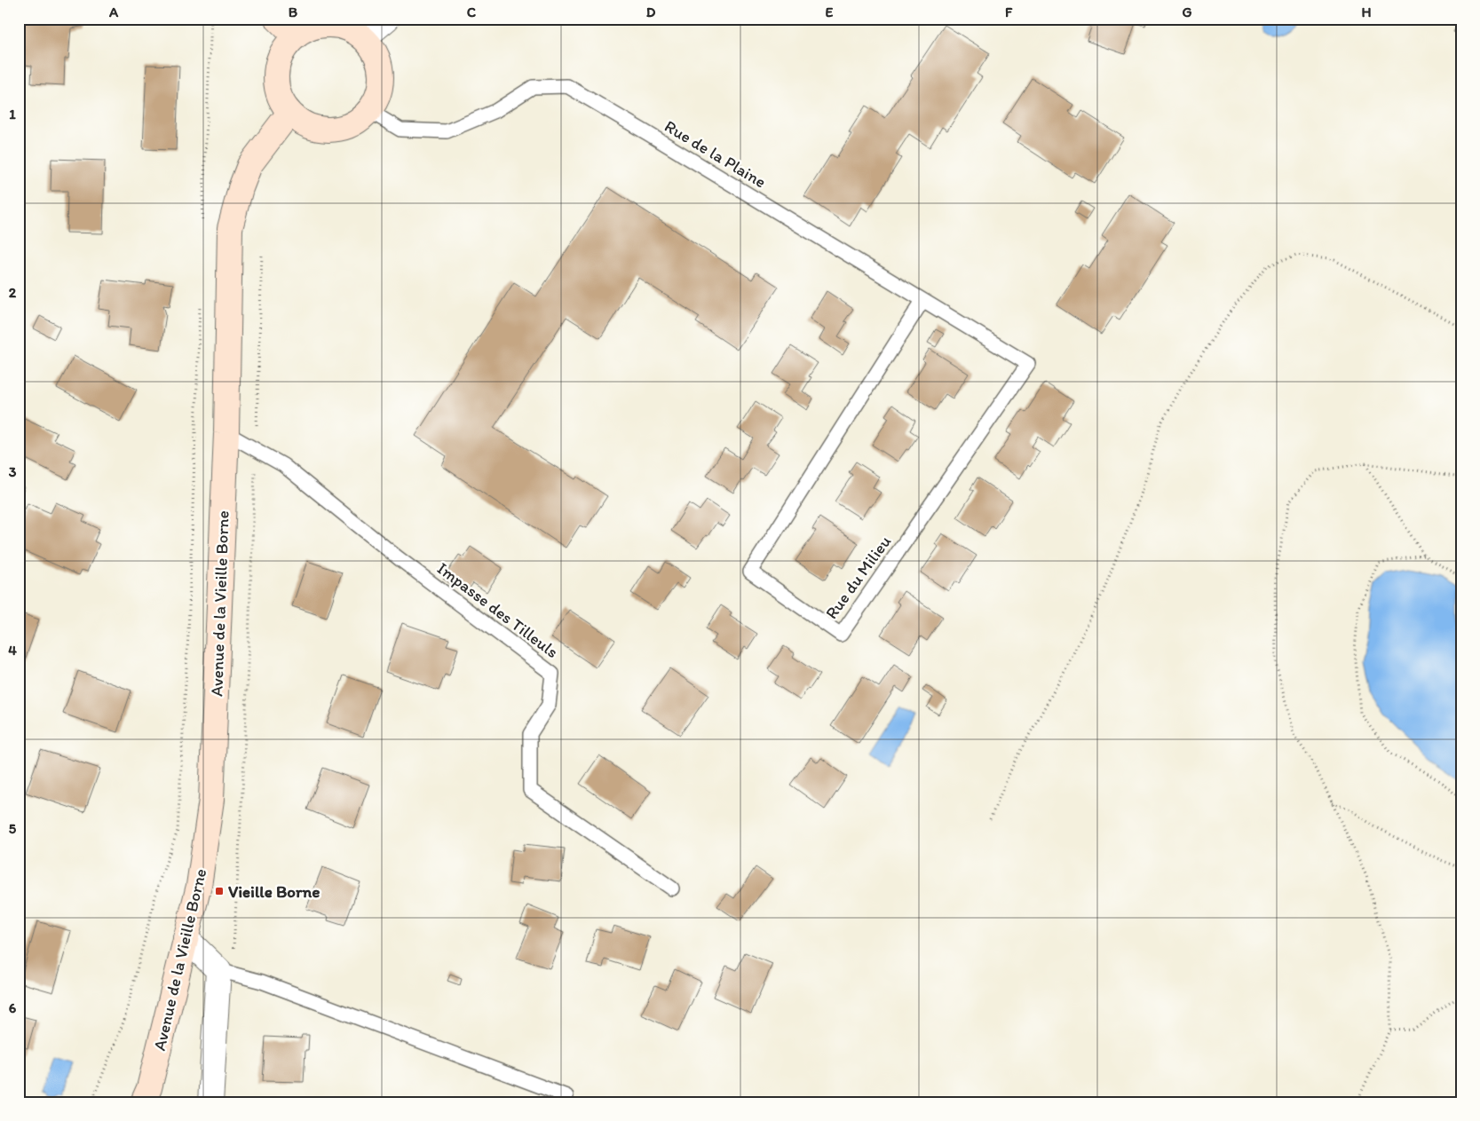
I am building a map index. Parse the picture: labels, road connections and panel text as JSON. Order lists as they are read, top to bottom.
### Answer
{
  "streets": {
    "main road": ["Avenue de la Vieille Borne"],
    "lane": ["Rue de la Plaine", "Rue du Milieu", "Impasse des Tilleuls"]
  },
  "crossings": [
    ["Rue de la Plaine", "Rue du Milieu"],
    ["Rue de la Plaine", "Avenue de la Vieille Borne"],
    ["Avenue de la Vieille Borne", "Impasse des Tilleuls"]
  ],
  "places": {
    "transit": ["Vieille Borne"]
  },
  "grid": {
    "columns": [
      "A",
      "B",
      "C",
      "D",
      "E",
      "F",
      "G",
      "H"
    ],
    "rows": [
      "1",
      "2",
      "3",
      "4",
      "5",
      "6"
    ]
  }
}
